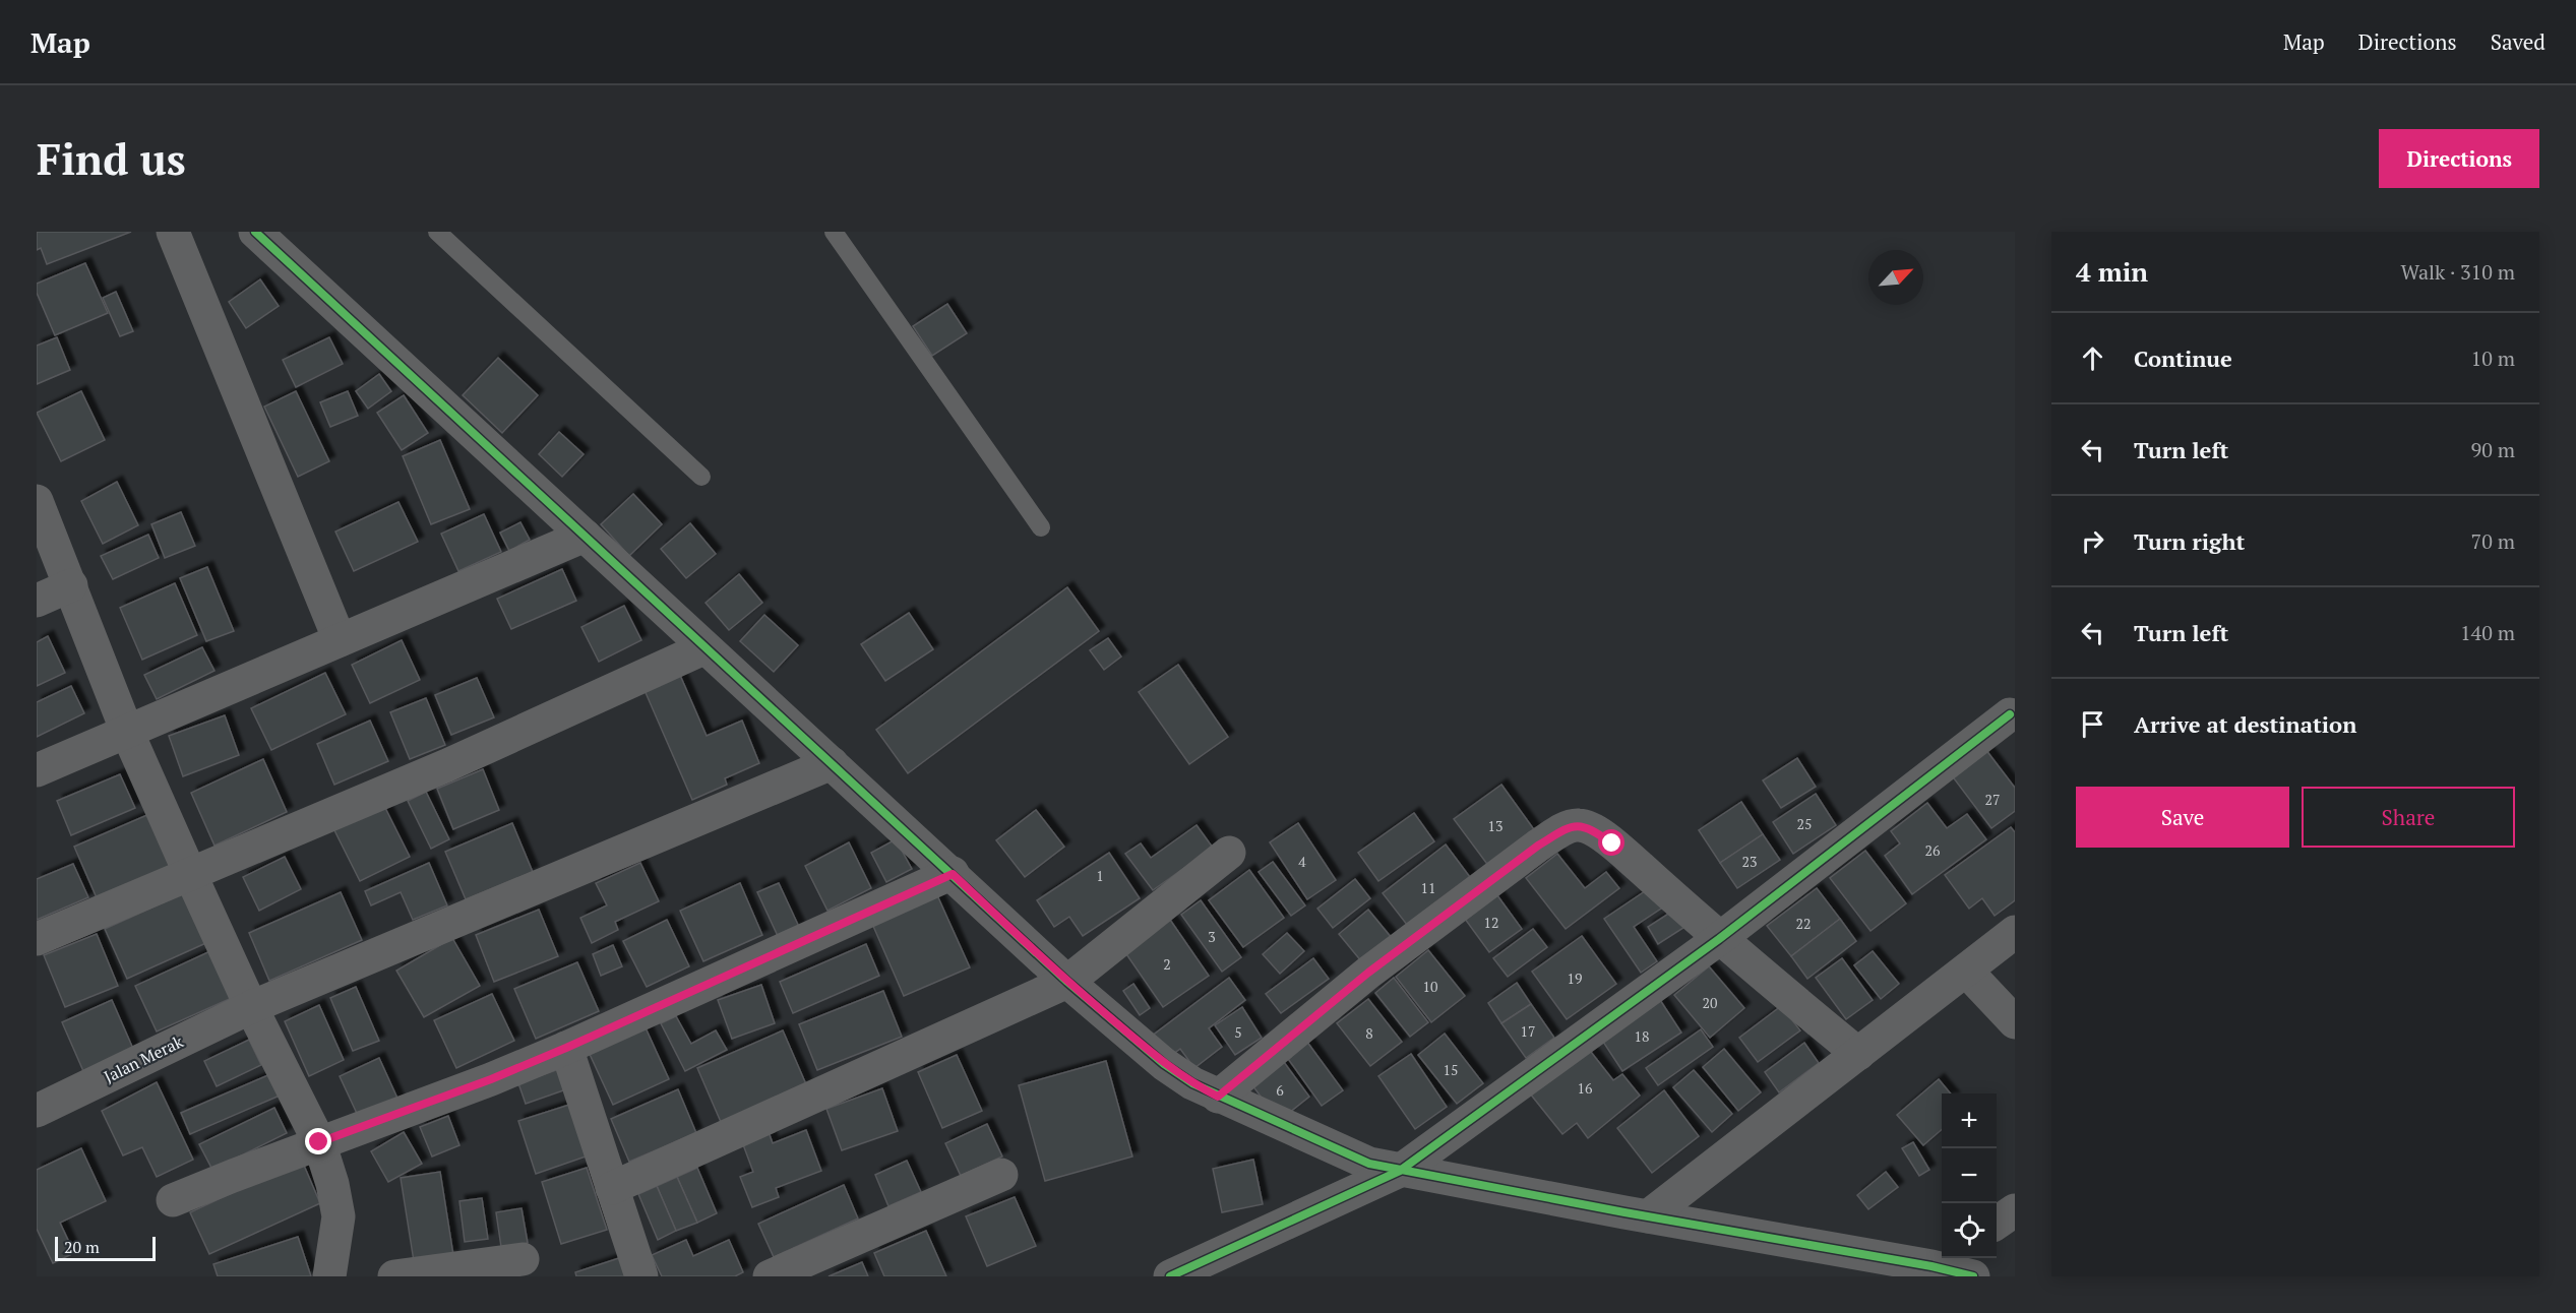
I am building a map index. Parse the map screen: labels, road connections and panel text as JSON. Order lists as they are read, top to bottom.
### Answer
{
  "streets": {
    "street": ["Jalan Merak"]
  },
  "house_numbers": [
    "27",
    "25",
    "13",
    "26",
    "4",
    "23",
    "1",
    "11",
    "12",
    "22",
    "3",
    "2",
    "19",
    "10",
    "20",
    "17",
    "5",
    "8",
    "18",
    "15",
    "16",
    "6"
  ],
  "scale_bar": "20 m",
  "north": "top right",
  "page": {
    "header": "Map",
    "nav": ["Map", "Directions", "Saved"],
    "buttons": [
      "Directions",
      ["Save", "Share"]
    ],
    "title": "Find us",
    "heading": ["4 min", "Walk · 310 m"],
    "list": [
      ["Continue", "10 m"],
      ["Turn left", "90 m"],
      ["Turn right", "70 m"],
      ["Turn left", "140 m"],
      "Arrive at destination"
    ],
    "map_buttons": ["+", "−"],
    "scale": "20 m"
  }
}
